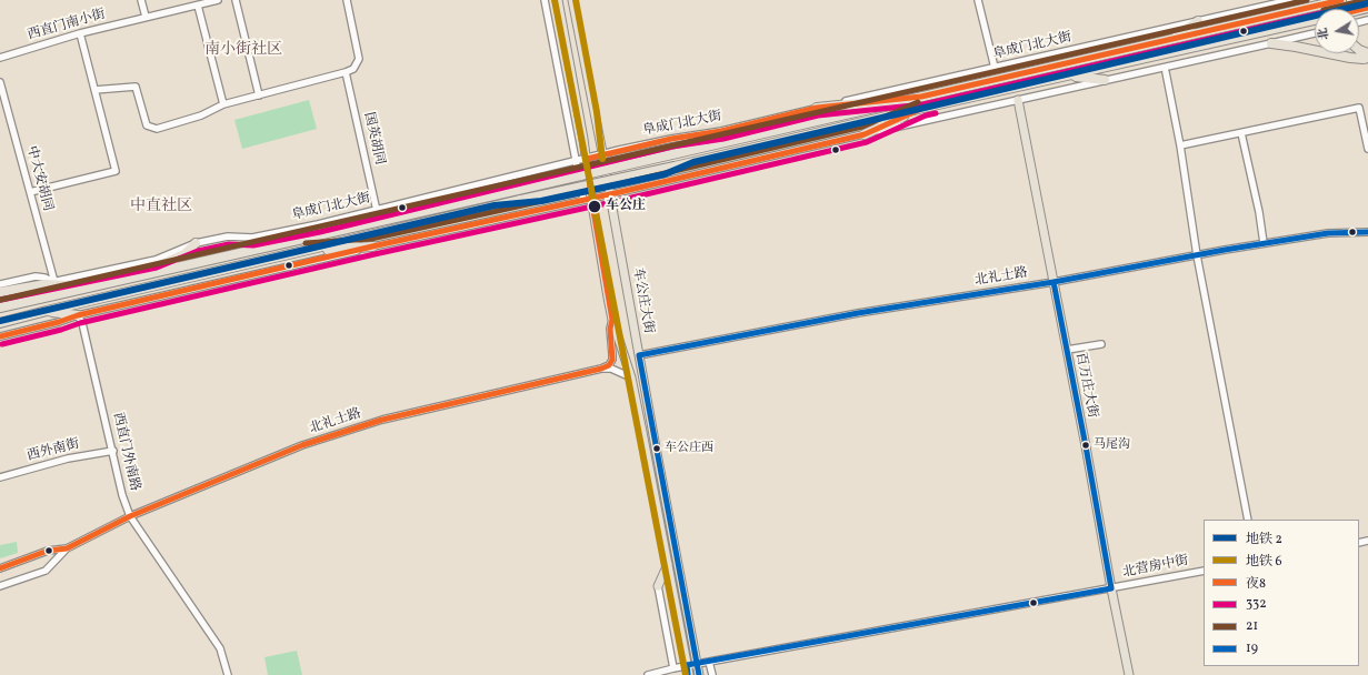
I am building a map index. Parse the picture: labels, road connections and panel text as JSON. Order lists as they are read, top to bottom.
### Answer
{
  "streets": {
    "main road": ["车公庄大街", "百万庄大街"],
    "street": [
      "西直门南小街",
      "阜成门北大街",
      "国英胡同",
      "中大安胡同",
      "北礼士路",
      "西外南街",
      "西直门外南路",
      "北营房中街"
    ]
  },
  "crossings": [
    ["阜成门北大街", "国英胡同"],
    ["阜成门北大街", "中大安胡同"],
    ["阜成门北大街", "车公庄大街"],
    ["北礼士路", "车公庄大街"],
    ["北礼士路", "百万庄大街"],
    ["北礼士路", "西直门外南路"],
    ["车公庄大街", "北营房中街"],
    ["百万庄大街", "北营房中街"],
    ["西外南街", "西直门外南路"]
  ],
  "districts": ["南小街社区", "中直社区"],
  "places": ["车公庄", "马尾沟", "车公庄西"],
  "lines": [
    "metro line 6",
    "transit line 夜8",
    "transit line 21",
    "metro line 2",
    "transit line 332",
    "transit line 19"
  ],
  "legend": [
    "地铁 2",
    "地铁 6",
    "夜8",
    "332",
    "21",
    "19"
  ],
  "north": "left"
}
